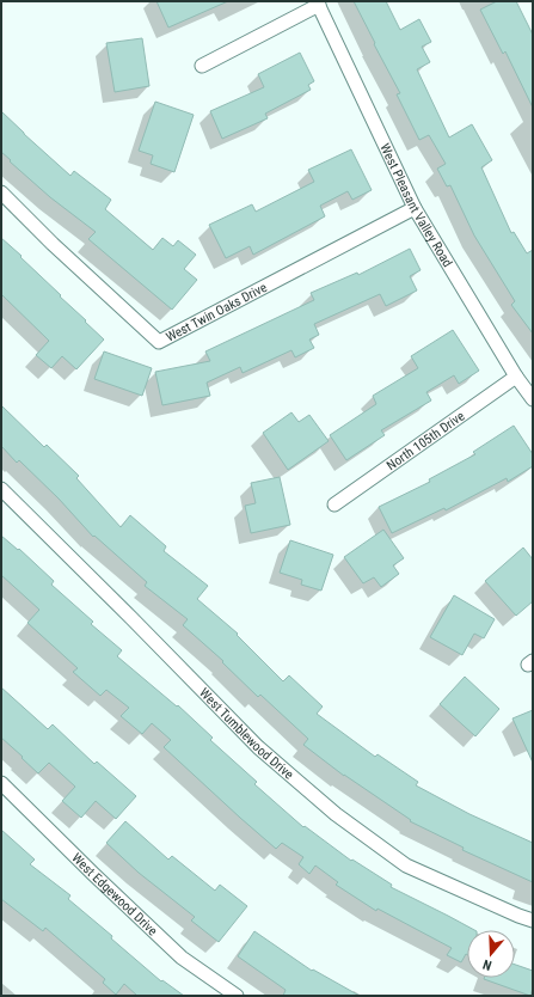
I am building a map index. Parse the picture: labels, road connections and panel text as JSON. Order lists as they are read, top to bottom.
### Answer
{
  "streets": {
    "street": [
      "West Pleasant Valley Road",
      "West Twin Oaks Drive",
      "North 105th Drive",
      "West Tumblewood Drive",
      "West Edgewood Drive"
    ]
  },
  "crossings": [
    ["West Pleasant Valley Road", "West Twin Oaks Drive"],
    ["West Pleasant Valley Road", "North 105th Drive"]
  ],
  "north": "bottom"
}
